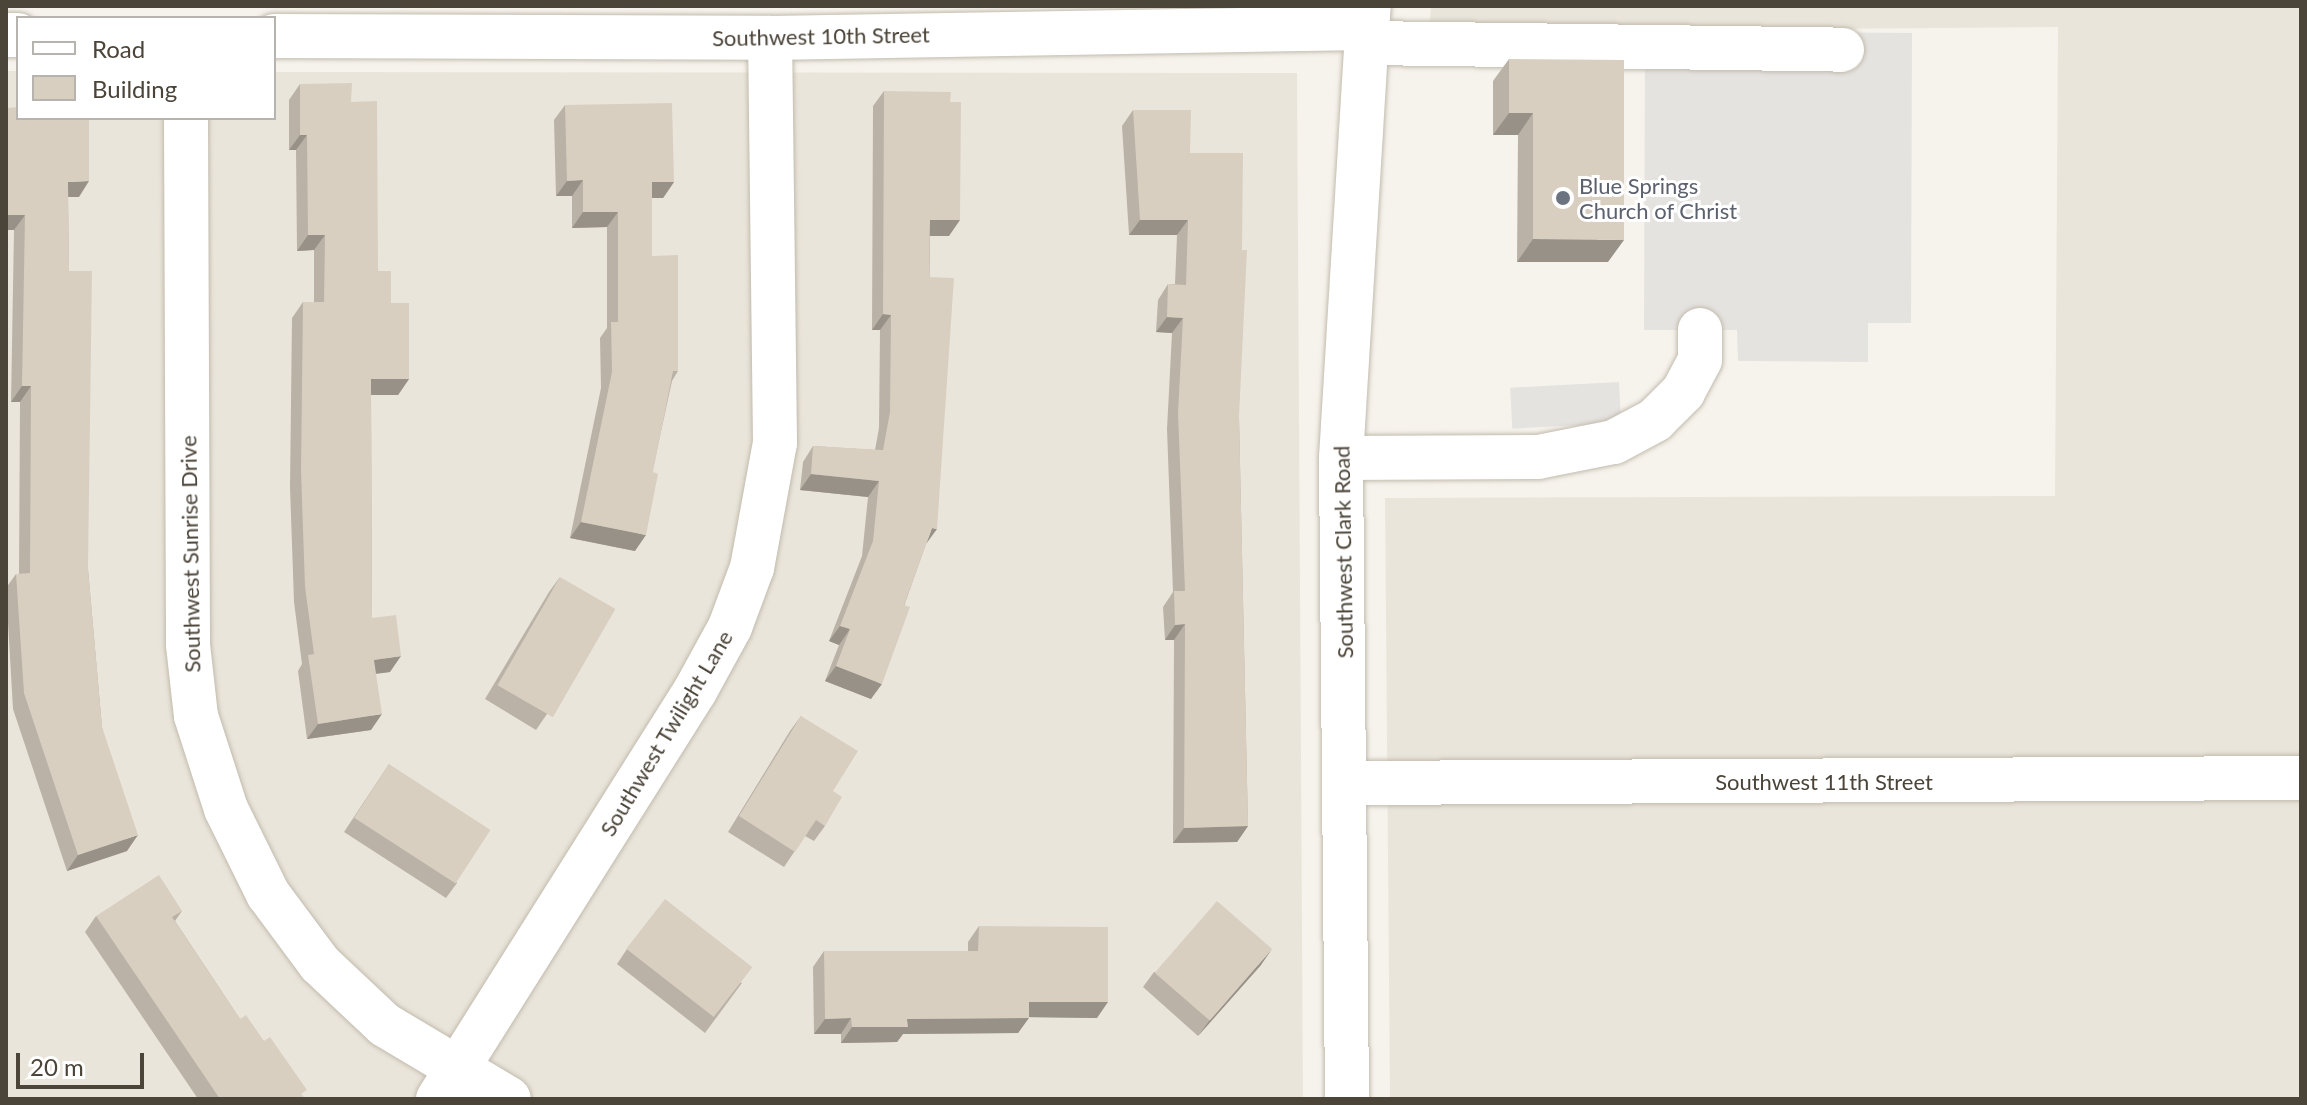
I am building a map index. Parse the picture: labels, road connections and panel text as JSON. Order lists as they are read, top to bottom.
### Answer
{
  "streets": {
    "street": [
      "Southwest 10th Street",
      "Southwest Clark Road",
      "Southwest Sunrise Drive",
      "Southwest Twilight Lane",
      "Southwest 11th Street"
    ]
  },
  "crossings": [
    ["Southwest 10th Street", "Southwest Clark Road"],
    ["Southwest 10th Street", "Southwest Twilight Lane"],
    ["Southwest Clark Road", "Southwest 11th Street"],
    ["Southwest Sunrise Drive", "Southwest Twilight Lane"]
  ],
  "places": ["Blue Springs Church of Christ"],
  "legend": ["Road", "Building"],
  "scale_bar": "20 m"
}
